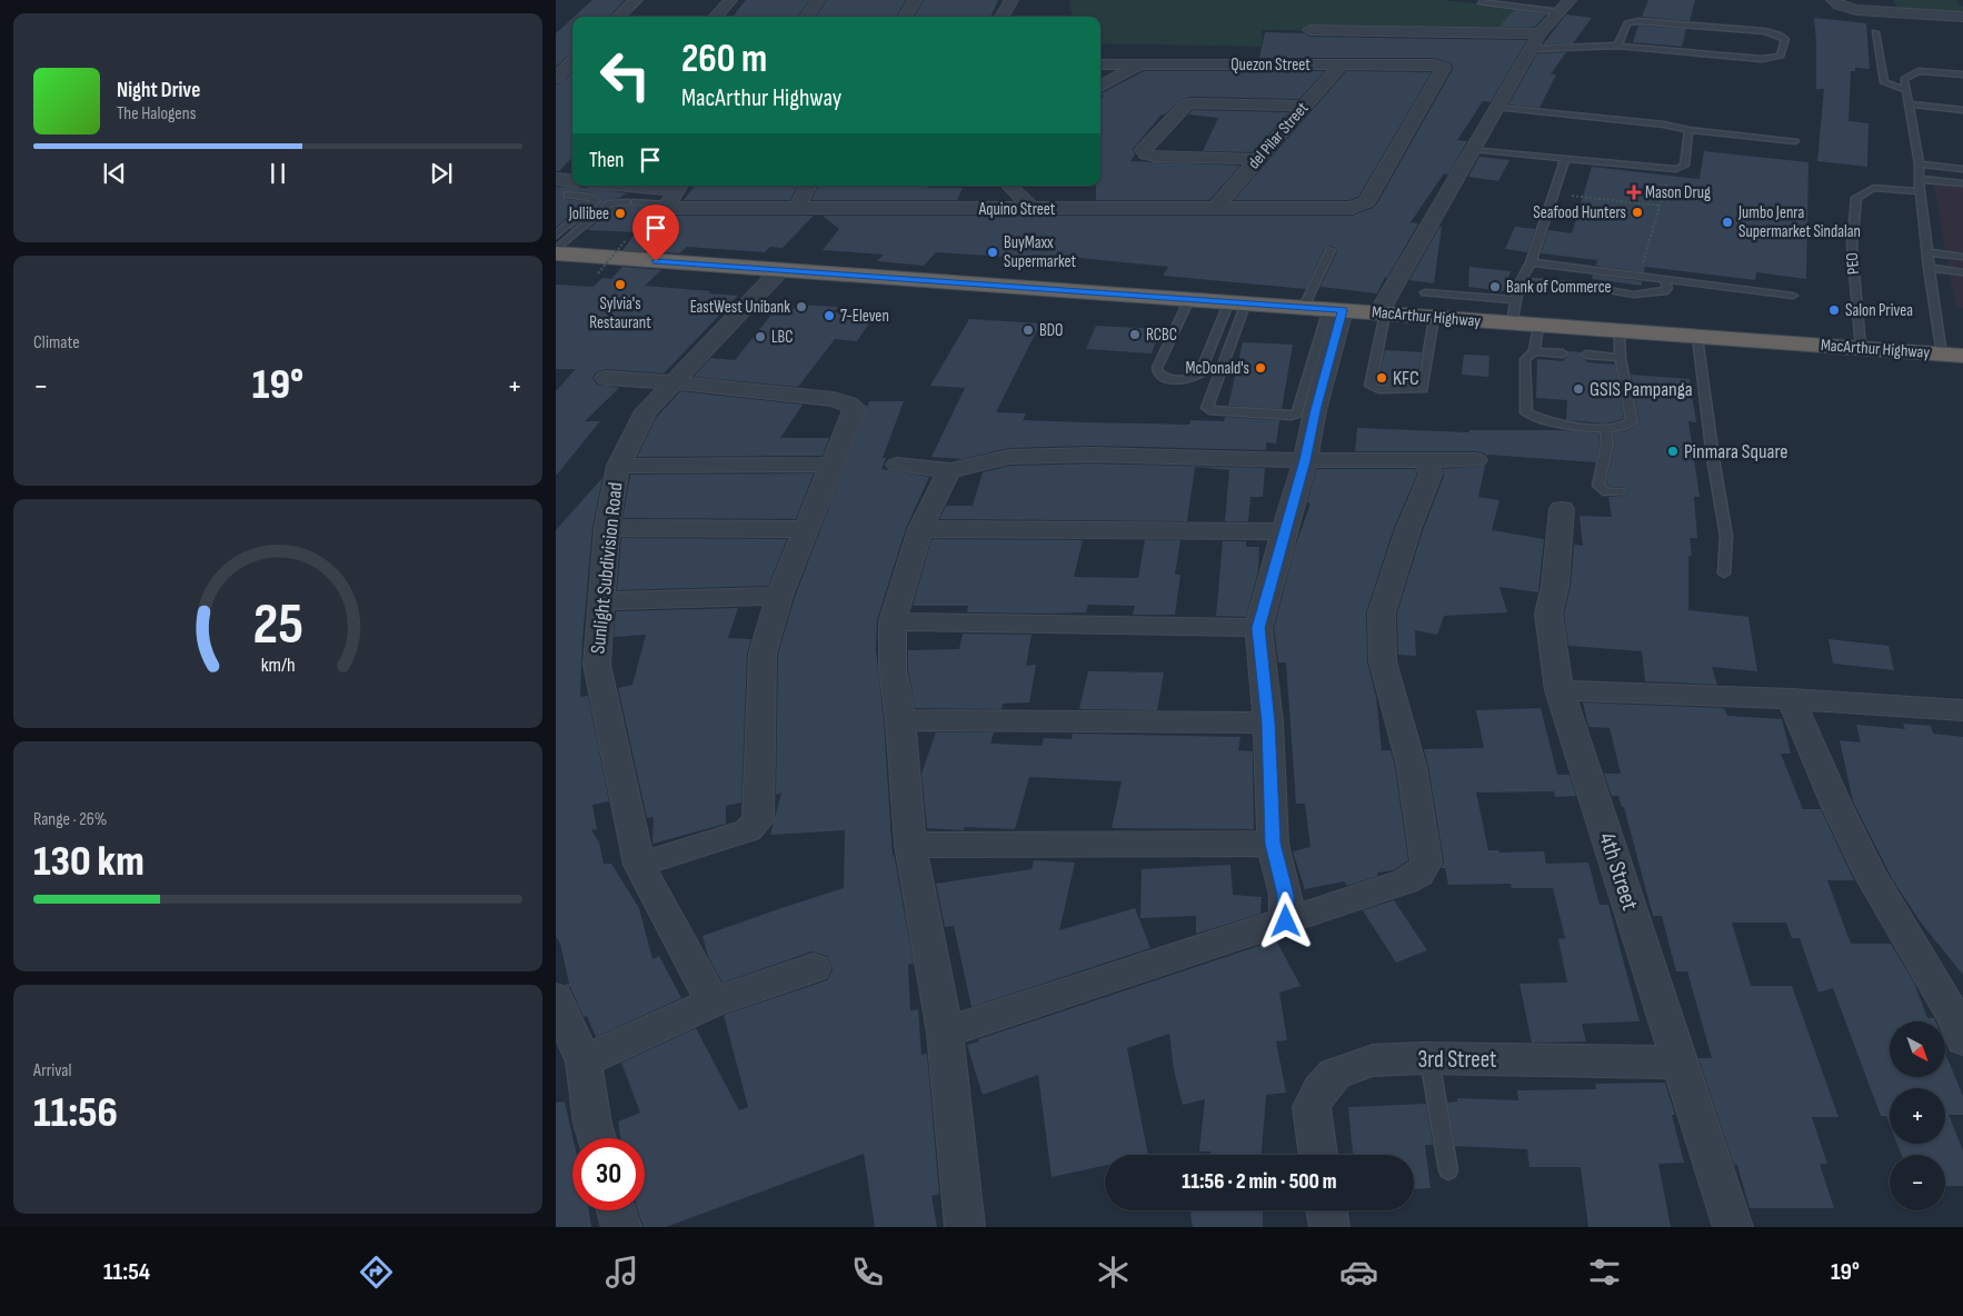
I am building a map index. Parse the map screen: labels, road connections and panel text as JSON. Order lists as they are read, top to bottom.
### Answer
{
  "streets": {
    "highway": ["MacArthur Highway"],
    "street": [
      "Quezon Street",
      "del Pilar Street",
      "Aquino Street",
      "Sunlight Subdivision Road",
      "4th Street",
      "3rd Street"
    ],
    "lane": ["PEO"]
  },
  "crossings": [
    ["Quezon Street", "del Pilar Street"],
    ["Quezon Street", "Aquino Street"],
    ["del Pilar Street", "Aquino Street"],
    ["PEO", "MacArthur Highway"],
    ["MacArthur Highway", "Sunlight Subdivision Road"],
    ["4th Street", "3rd Street"]
  ],
  "places": {
    "health": ["Mason Drug"],
    "other": [
      "Seafood Hunters",
      "Jollibee",
      "Jumbo Jenra Supermarket Sindalan",
      "BuyMaxx Supermarket",
      "Sylvia's Restaurant",
      "Bank of Commerce",
      "EastWest Unibank",
      "Salon Privea",
      "7-Eleven",
      "BDO",
      "RCBC",
      "LBC",
      "McDonald's",
      "KFC",
      "GSIS Pampanga",
      "Pinmara Square"
    ]
  },
  "north": "bottom right",
  "page": {
    "turn": ["260 m", "MacArthur Highway"],
    "song": ["Night Drive", "The Halogens"],
    "then": "Then",
    "tile": [
      "Climate",
      ["Range · 26%", "130 km"],
      ["Arrival", "11:56"]
    ],
    "heat": ["−", "19°", "+"],
    "map_buttons": ["+", "−"],
    "limit": "30",
    "trip": "11:56 · 2 min · 500 m",
    "tabs": ["11:54", "19°"],
    "gauge": ["25", "km/h"]
  }
}
